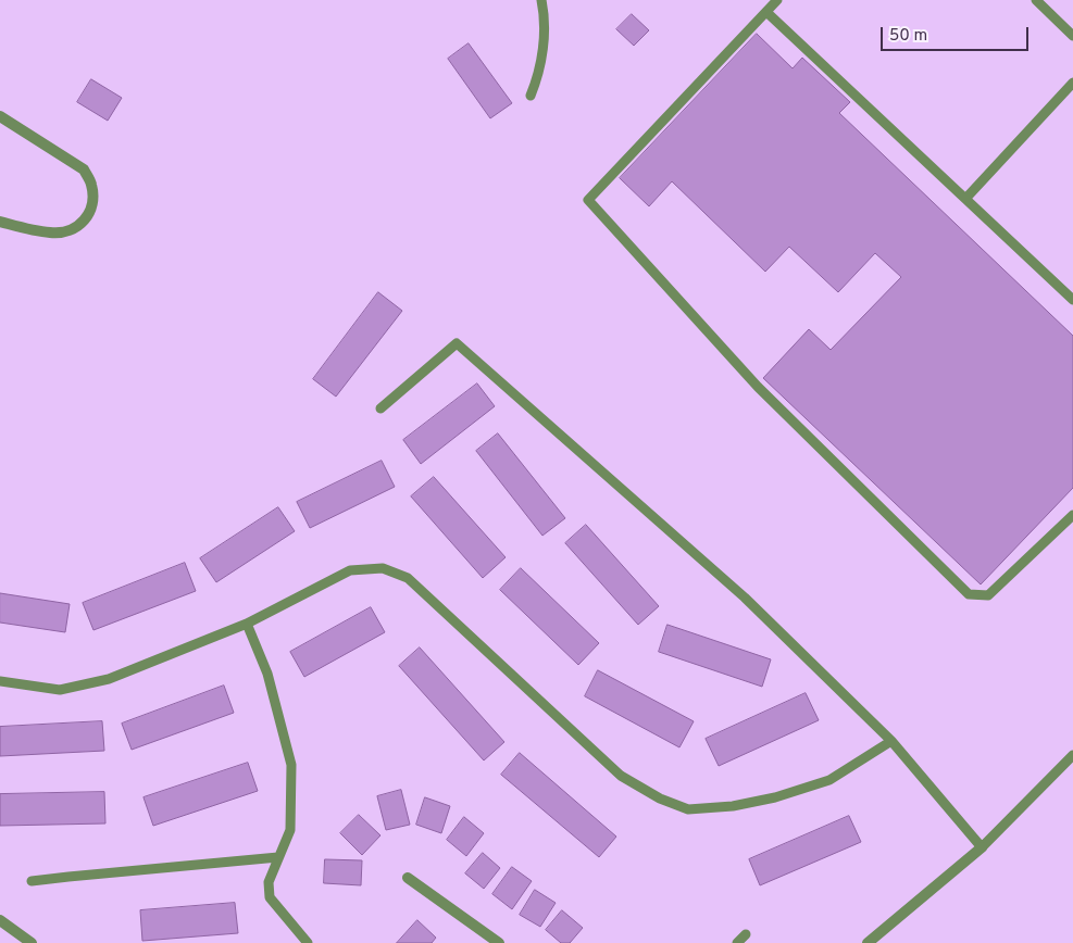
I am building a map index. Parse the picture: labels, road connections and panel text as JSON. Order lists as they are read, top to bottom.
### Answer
{
  "scale_bar": "50 m"
}
